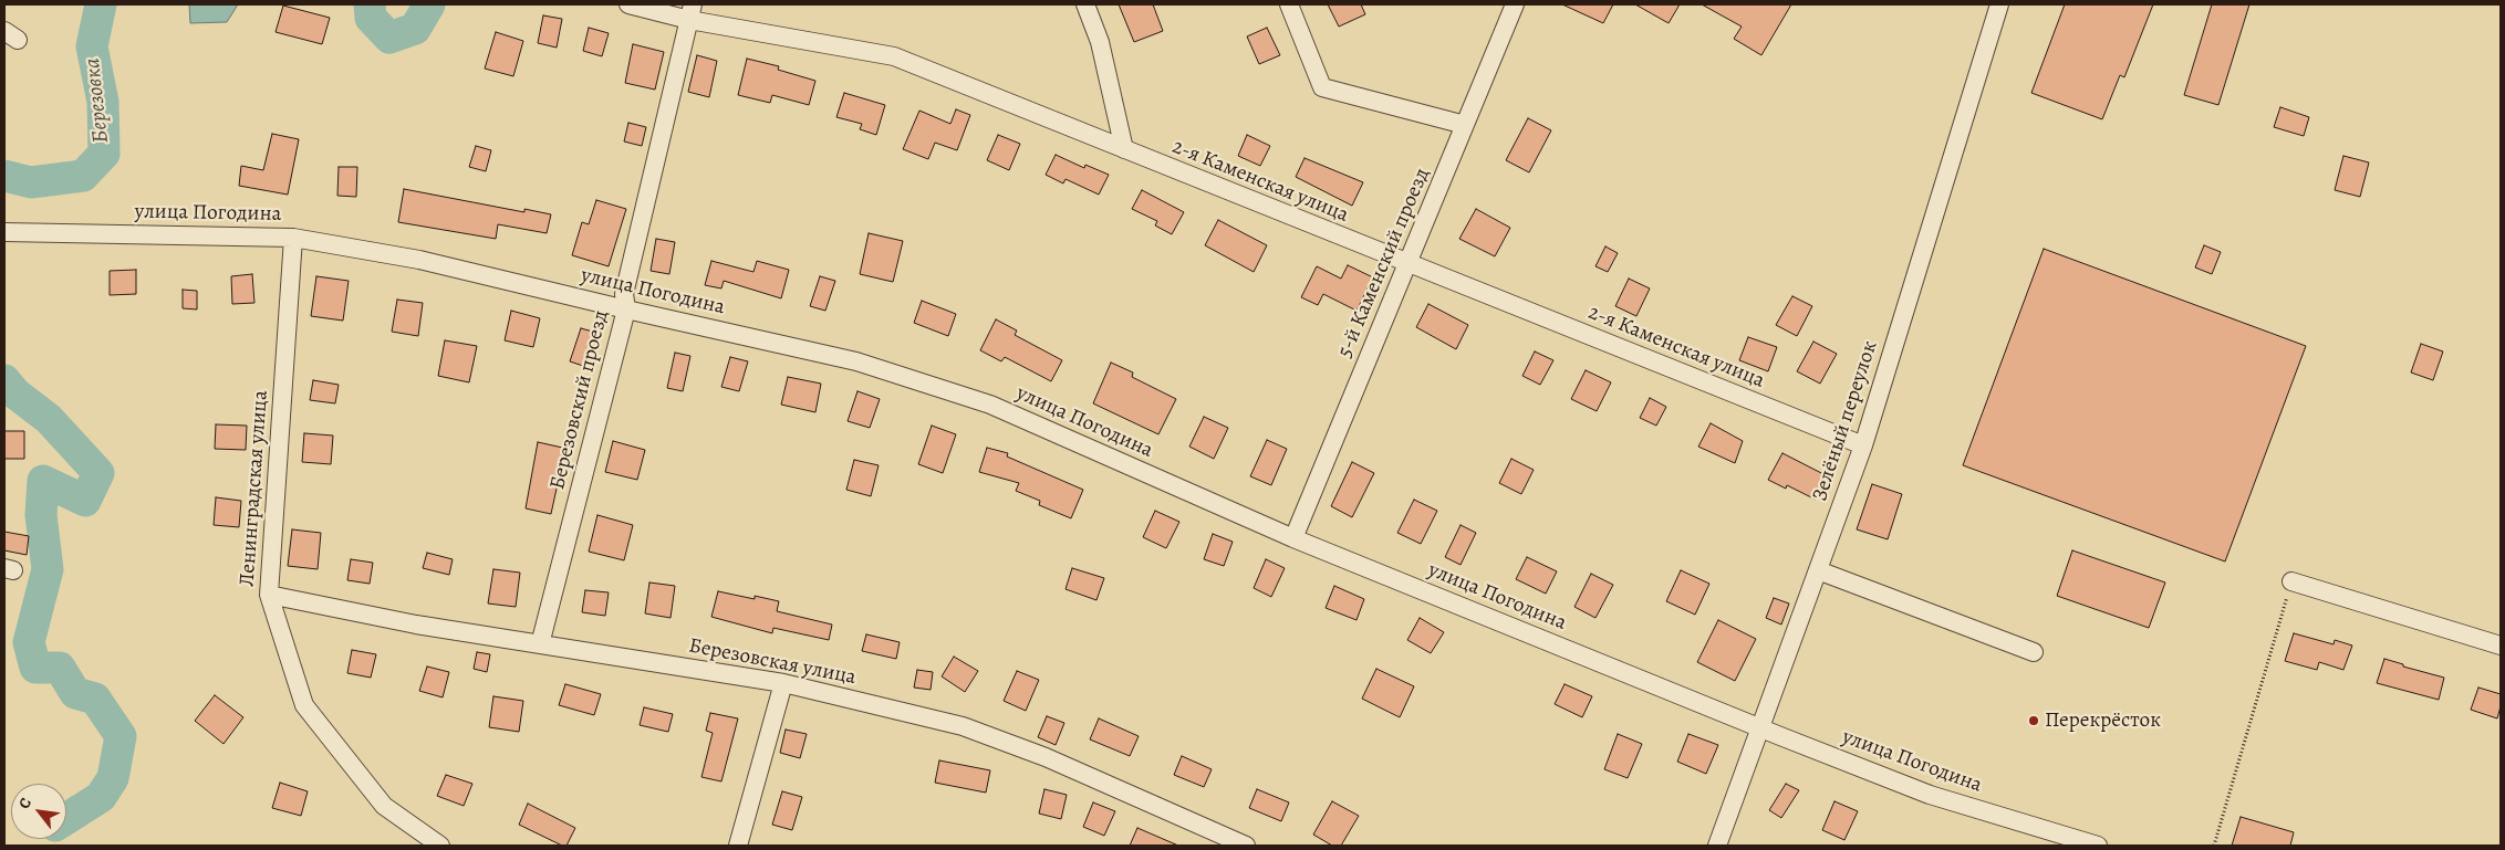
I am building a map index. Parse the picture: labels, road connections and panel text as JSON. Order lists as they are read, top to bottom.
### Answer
{
  "streets": {
    "street": [
      "2-я Каменская улица",
      "улица Погодина",
      "5-й Каменский проезд",
      "Березовский проезд",
      "Зелёный переулок",
      "Ленинградская улица",
      "Березовская улица"
    ]
  },
  "crossings": [
    ["2-я Каменская улица", "5-й Каменский проезд"],
    ["2-я Каменская улица", "Березовский проезд"],
    ["2-я Каменская улица", "Зелёный переулок"],
    ["улица Погодина", "5-й Каменский проезд"],
    ["улица Погодина", "Березовский проезд"],
    ["улица Погодина", "Зелёный переулок"],
    ["улица Погодина", "Ленинградская улица"],
    ["Березовский проезд", "Березовская улица"],
    ["Ленинградская улица", "Березовская улица"]
  ],
  "water": ["Березовка"],
  "places": ["Перекрёсток"],
  "north": "top left"
}
